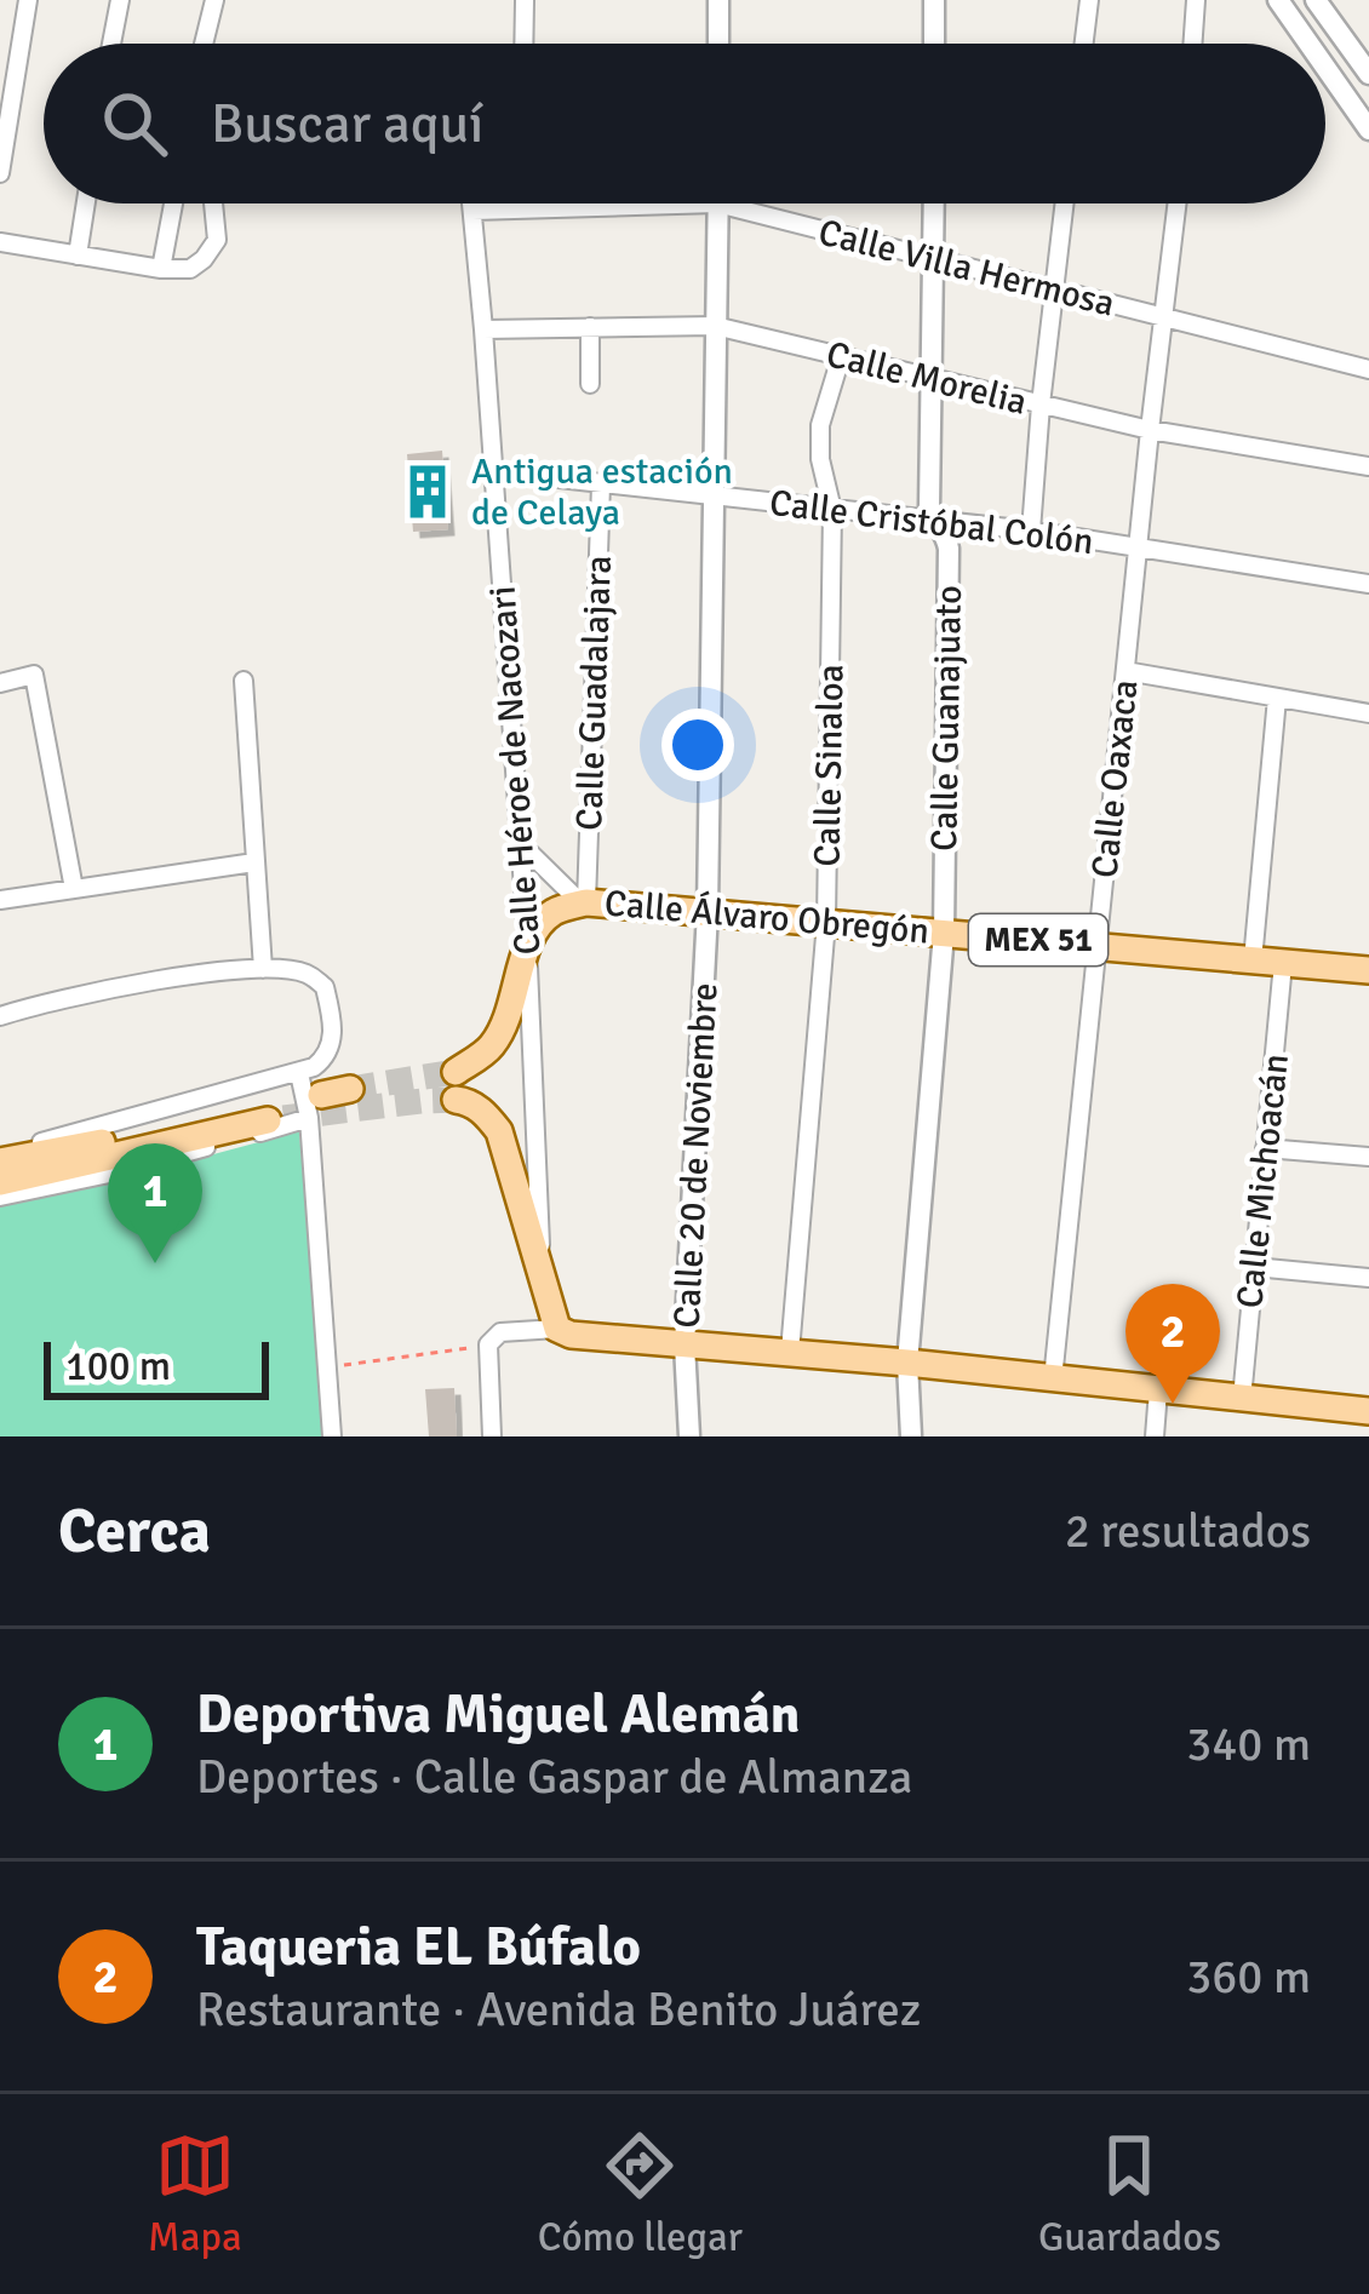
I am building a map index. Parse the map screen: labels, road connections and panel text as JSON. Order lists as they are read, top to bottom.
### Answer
{
  "streets": {
    "main road": ["Calle Álvaro Obregón", "MEX 51"],
    "street": [
      "Calle Villa Hermosa",
      "Calle Morelia",
      "Calle Cristóbal Colón",
      "Calle Guadalajara",
      "Calle Guanajuato",
      "Calle Sinaloa",
      "Calle Héroe de Nacozari",
      "Calle Oaxaca",
      "Calle 20 de Noviembre",
      "Calle Michoacán"
    ]
  },
  "crossings": [
    ["Calle Villa Hermosa", "Calle Guanajuato"],
    ["Calle Villa Hermosa", "Calle Héroe de Nacozari"],
    ["Calle Villa Hermosa", "Calle Oaxaca"],
    ["Calle Villa Hermosa", "Calle 20 de Noviembre"],
    ["Calle Morelia", "Calle Guanajuato"],
    ["Calle Morelia", "Calle Sinaloa"],
    ["Calle Morelia", "Calle Héroe de Nacozari"],
    ["Calle Morelia", "Calle Oaxaca"],
    ["Calle Morelia", "Calle 20 de Noviembre"],
    ["Calle Cristóbal Colón", "Calle Guadalajara"],
    ["Calle Cristóbal Colón", "Calle Guanajuato"],
    ["Calle Cristóbal Colón", "Calle Sinaloa"],
    ["Calle Cristóbal Colón", "Calle Héroe de Nacozari"],
    ["Calle Cristóbal Colón", "Calle Oaxaca"],
    ["Calle Cristóbal Colón", "Calle 20 de Noviembre"],
    ["Calle Guadalajara", "Calle Álvaro Obregón"],
    ["Calle Guanajuato", "Calle Álvaro Obregón"],
    ["Calle Sinaloa", "Calle Álvaro Obregón"],
    ["Calle Héroe de Nacozari", "Calle Álvaro Obregón"],
    ["Calle Oaxaca", "Calle Álvaro Obregón"],
    ["Calle Álvaro Obregón", "Calle 20 de Noviembre"],
    ["Calle Álvaro Obregón", "Calle Michoacán"]
  ],
  "places": {
    "building": ["Antigua estación de Celaya"]
  },
  "scale_bar": "100 m",
  "page": {
    "search": "Buscar aquí",
    "pins": ["1", "2"],
    "scale": "100 m",
    "heading": ["Cerca", "2 resultados"],
    "list": [
      {
        "mark": "1",
        "name": "Deportiva Miguel Alemán",
        "note": "Deportes · Calle Gaspar de Almanza",
        "value": "340 m"
      },
      {
        "mark": "2",
        "name": "Taqueria EL Búfalo",
        "note": "Restaurante · Avenida Benito Juárez",
        "value": "360 m"
      }
    ],
    "nav": ["Mapa", "Cómo llegar", "Guardados"]
  }
}
